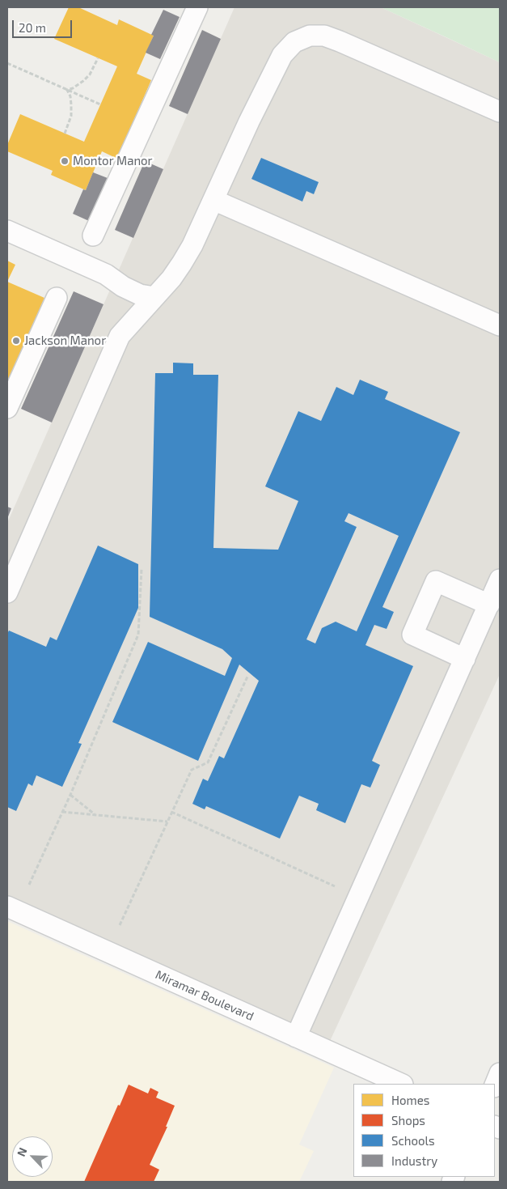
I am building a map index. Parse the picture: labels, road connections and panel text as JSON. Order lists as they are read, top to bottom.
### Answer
{
  "streets": {
    "street": ["Miramar Boulevard"]
  },
  "places": ["Montor Manor", "Jackson Manor"],
  "legend": [
    "Homes",
    "Shops",
    "Schools",
    "Industry"
  ],
  "scale_bar": "20 m",
  "north": "top left"
}
